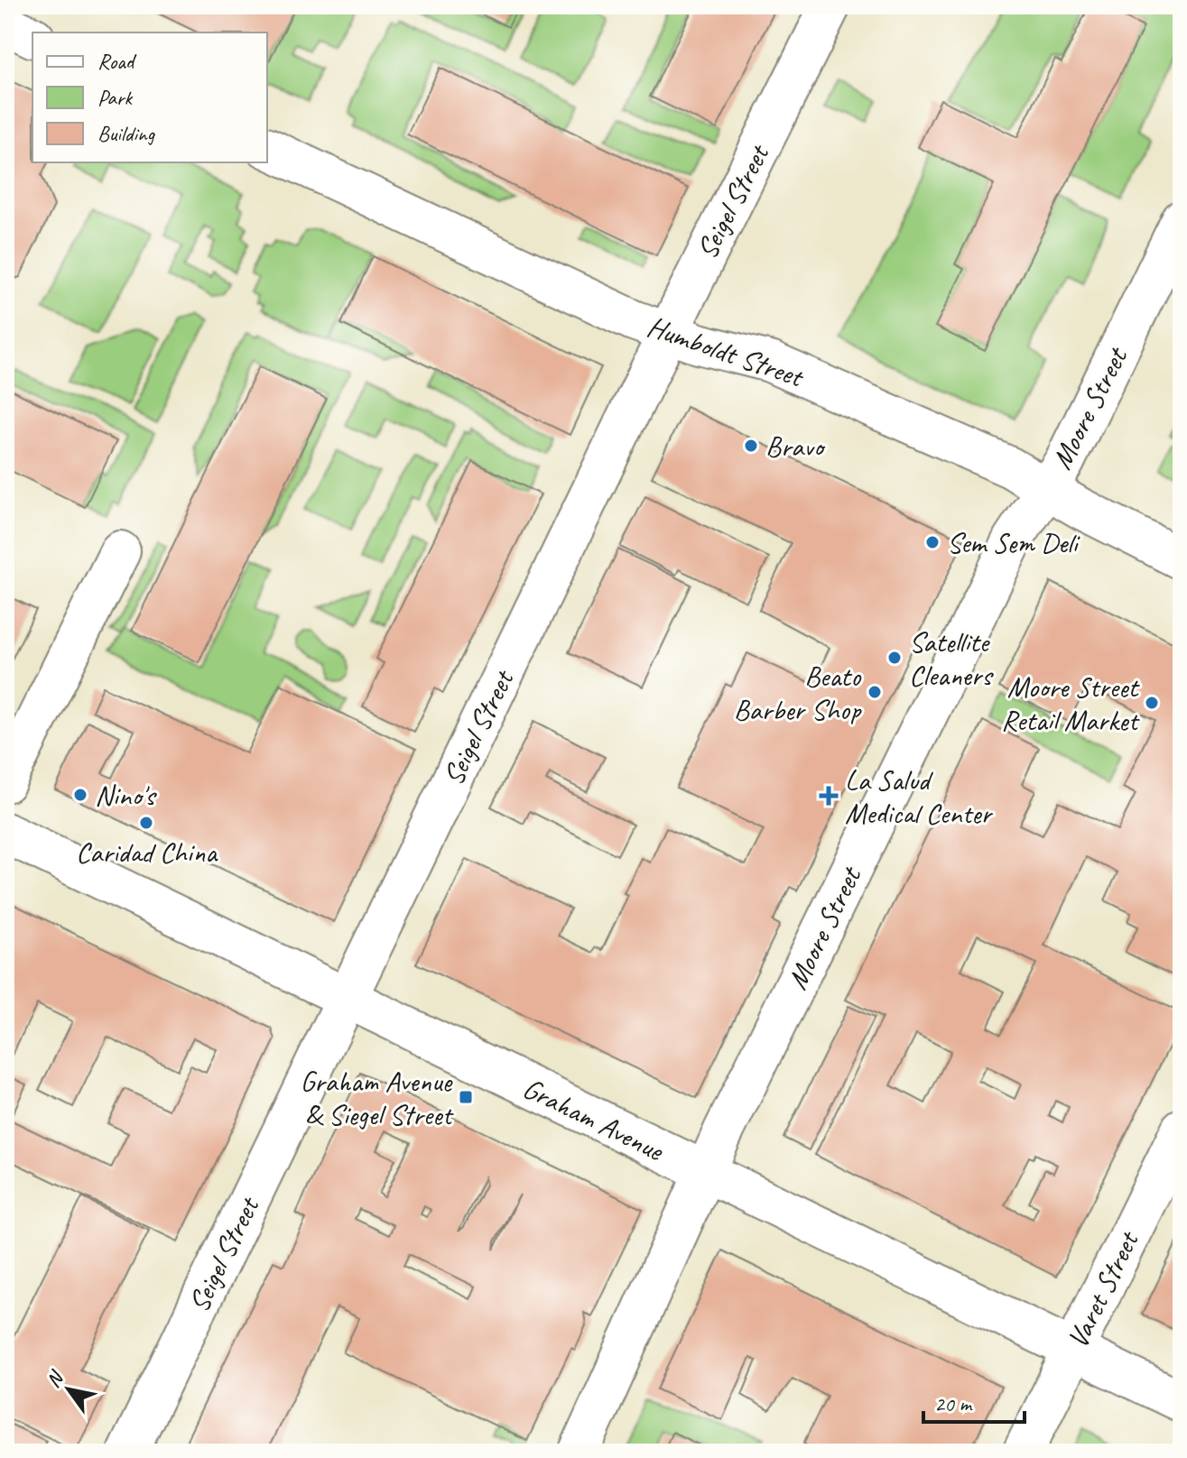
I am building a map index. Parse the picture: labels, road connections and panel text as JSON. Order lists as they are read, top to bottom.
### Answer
{
  "streets": {
    "street": [
      "Seigel Street",
      "Humboldt Street",
      "Moore Street",
      "Graham Avenue",
      "Varet Street"
    ]
  },
  "crossings": [
    ["Seigel Street", "Humboldt Street"],
    ["Seigel Street", "Graham Avenue"],
    ["Humboldt Street", "Moore Street"],
    ["Moore Street", "Graham Avenue"],
    ["Graham Avenue", "Varet Street"]
  ],
  "places": {
    "other": [
      "Bravo",
      "Sem Sem Deli",
      "Satellite Cleaners",
      "Beato Barber Shop",
      "Moore Street Retail Market",
      "Nino's",
      "Caridad China"
    ],
    "health": ["La Salud Medical Center"],
    "transit": ["Graham Avenue & Siegel Street"]
  },
  "legend": ["Road", "Park", "Building"],
  "scale_bar": "20 m",
  "north": "top left"
}
